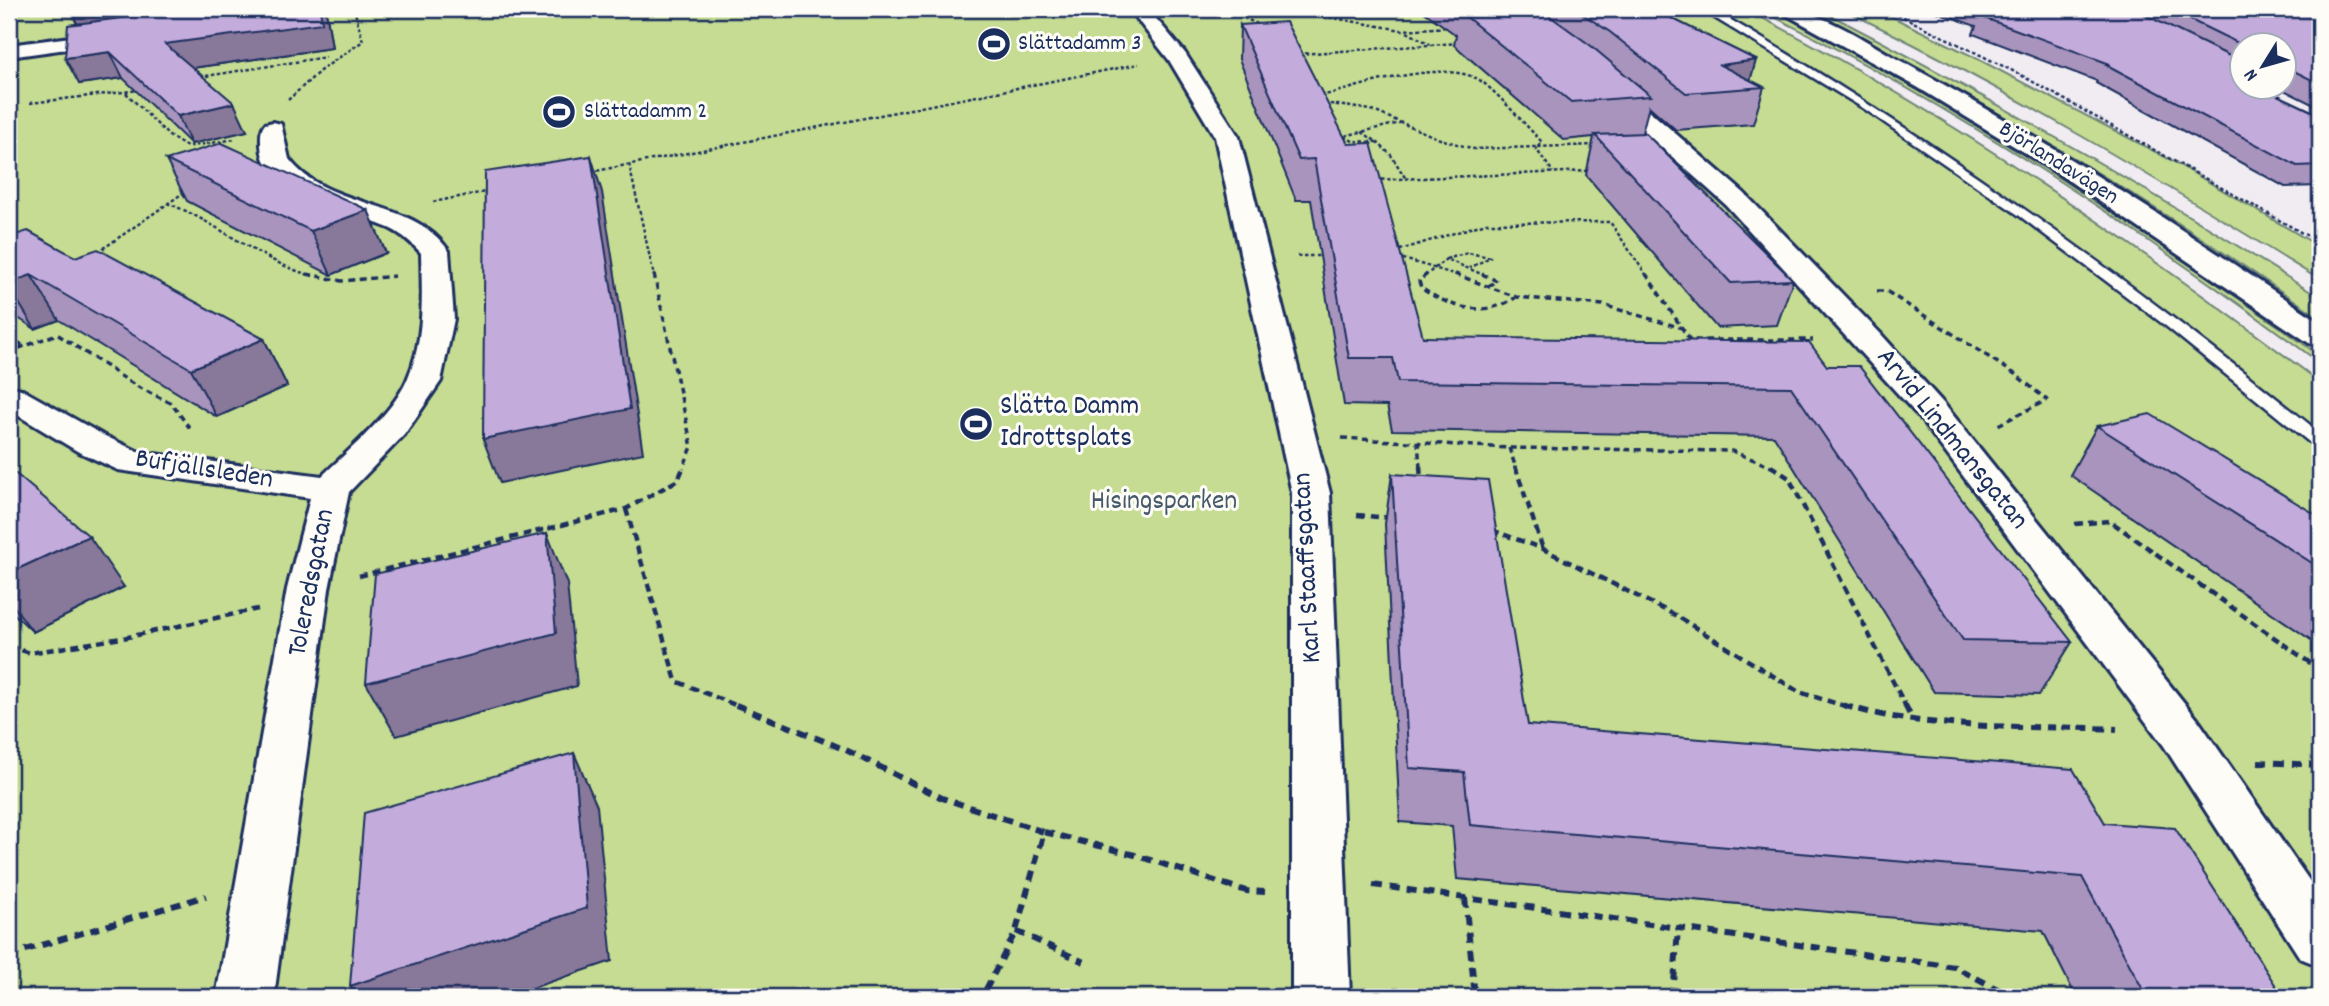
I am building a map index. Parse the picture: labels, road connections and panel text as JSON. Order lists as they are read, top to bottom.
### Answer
{
  "streets": {
    "street": [
      "Björlandavägen",
      "Arvid Lindmansgatan",
      "Bufjällsleden",
      "Karl Staaffsgatan",
      "Toleredsgatan"
    ]
  },
  "crossings": [
    ["Bufjällsleden", "Toleredsgatan"]
  ],
  "parks": ["Hisingsparken"],
  "places": {
    "sports": ["Slättadamm 3", "Slättadamm 2", "Slätta Damm Idrottsplats"]
  },
  "north": "bottom left"
}
